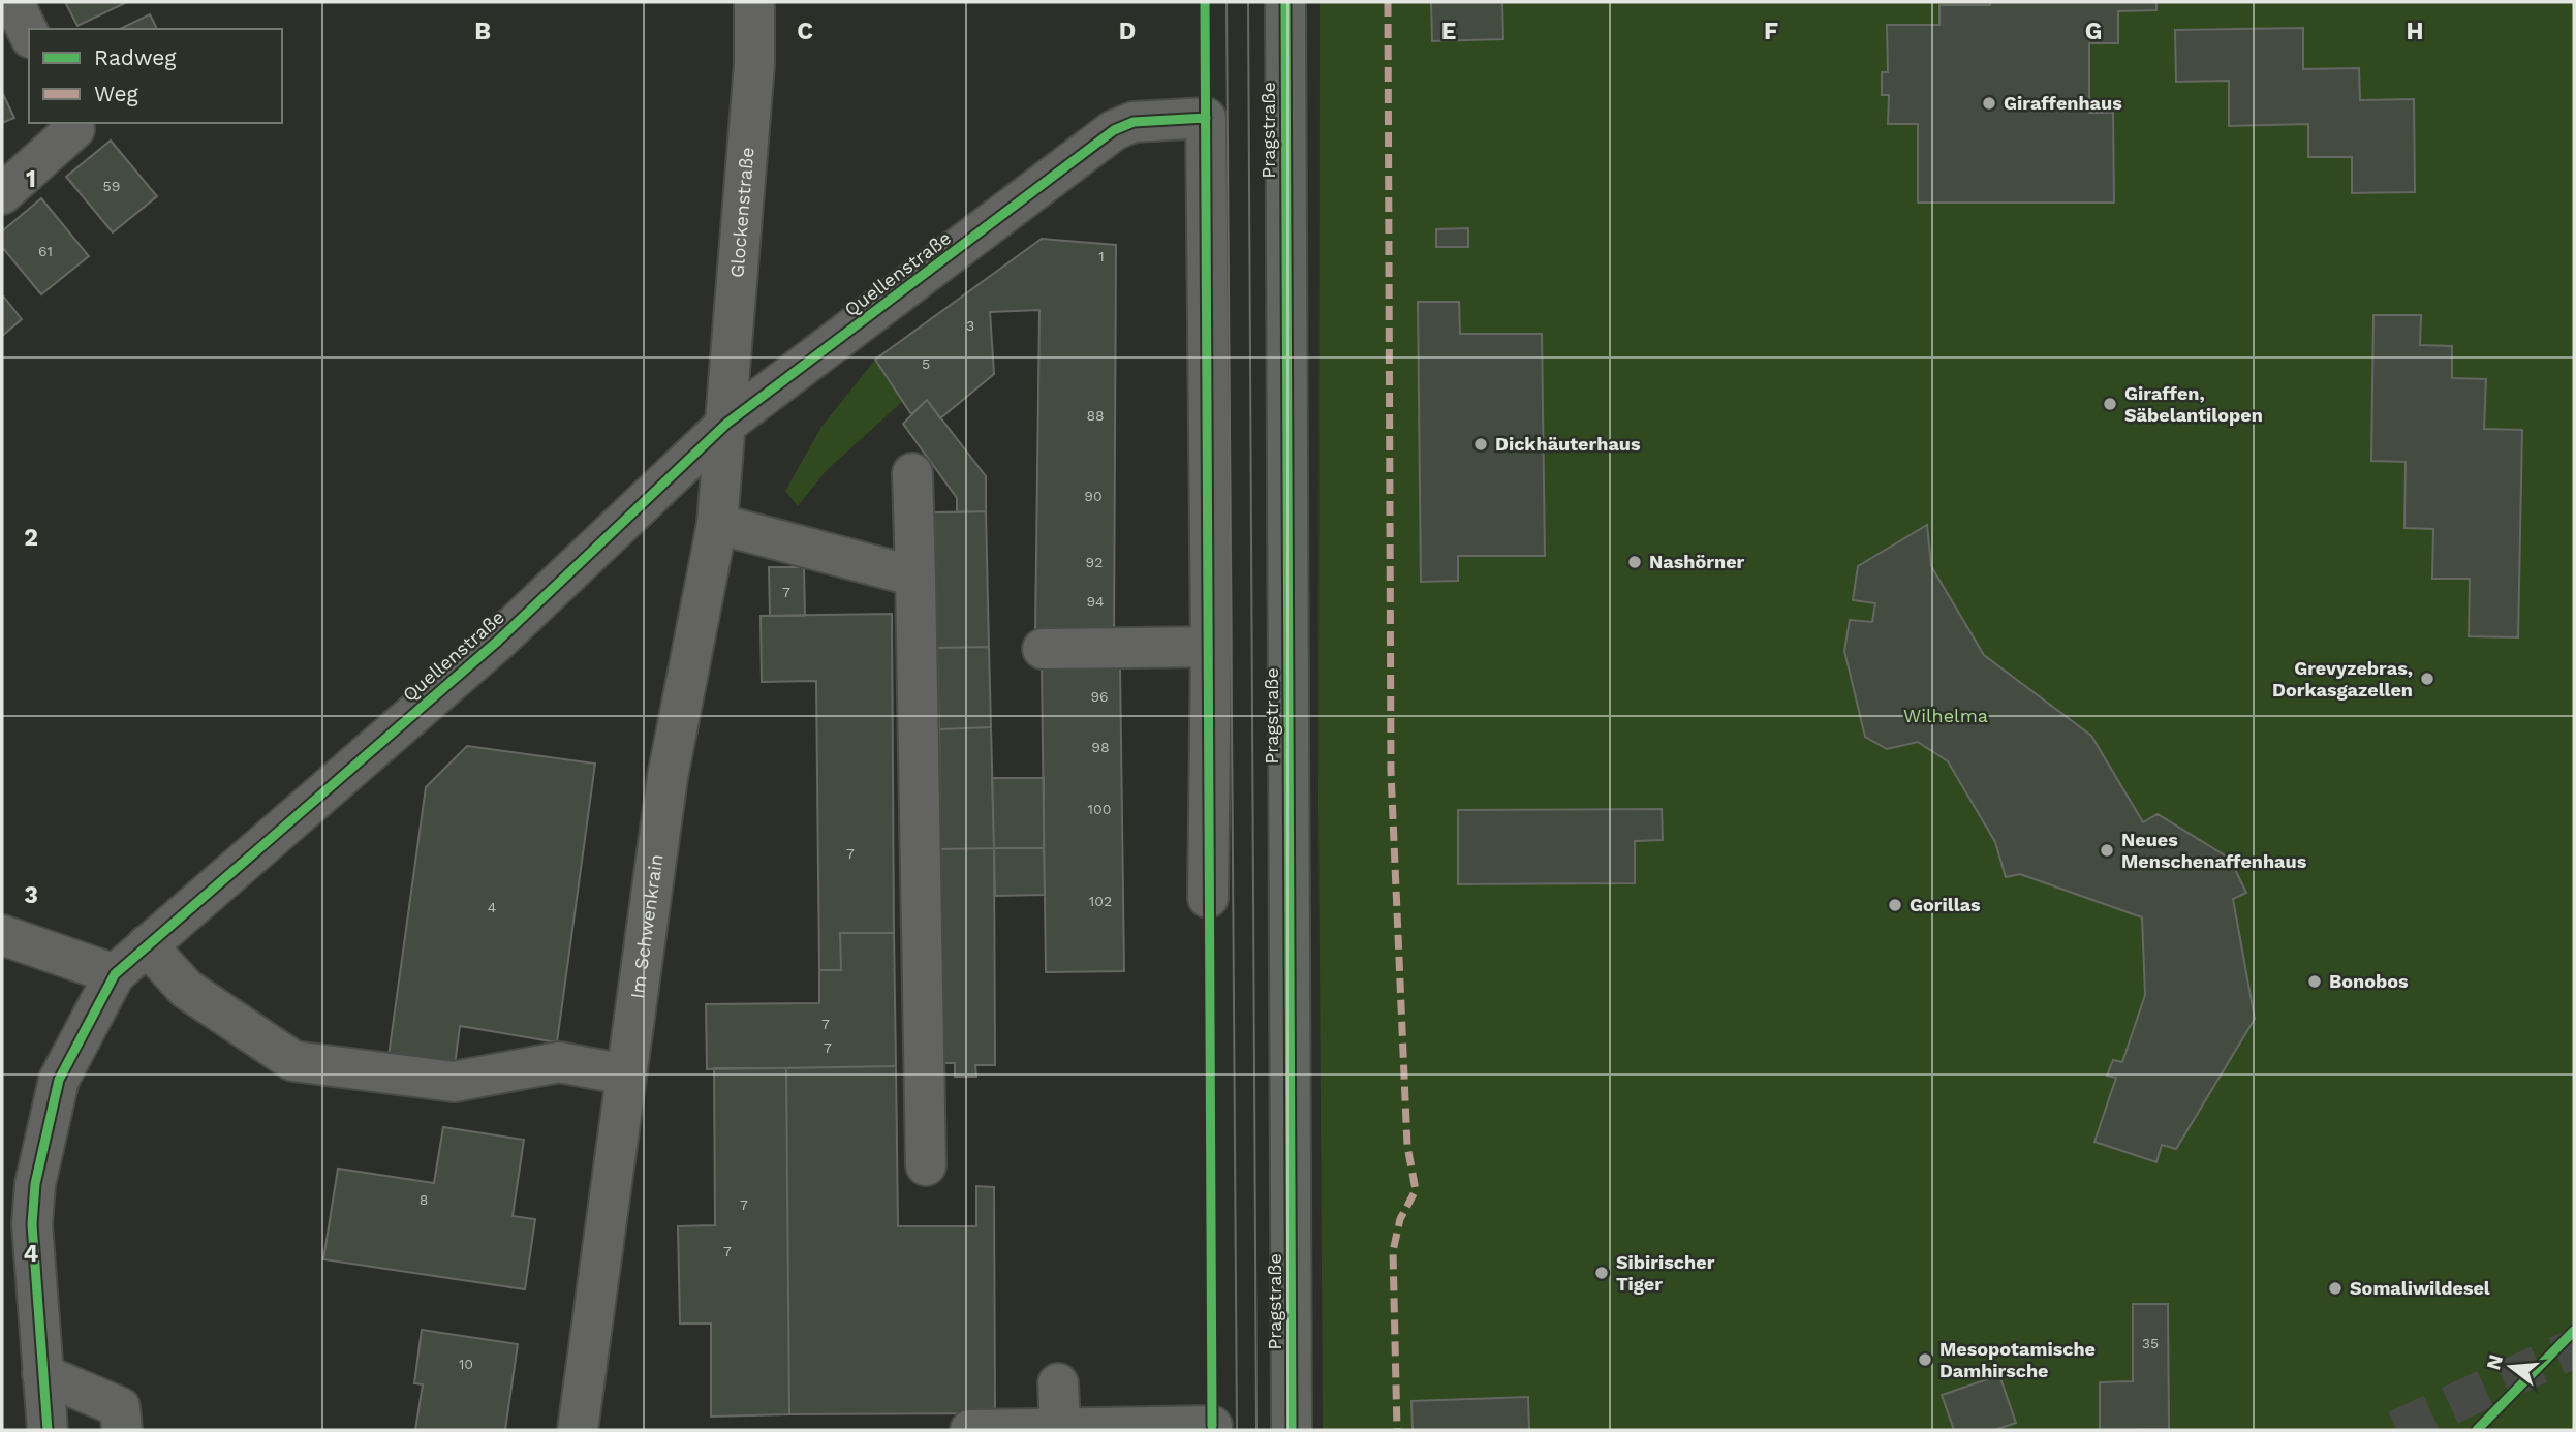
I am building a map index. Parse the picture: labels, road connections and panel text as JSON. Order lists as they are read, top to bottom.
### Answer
{
  "streets": {
    "main road": ["Pragstraße"],
    "street": ["Glockenstraße", "Quellenstraße", "Im Schwenkrain"]
  },
  "crossings": [
    ["Glockenstraße", "Quellenstraße"],
    ["Glockenstraße", "Im Schwenkrain"],
    ["Quellenstraße", "Im Schwenkrain"]
  ],
  "parks": ["Wilhelma"],
  "places": [
    "Giraffenhaus",
    "Giraffen, Säbelantilopen",
    "Dickhäuterhaus",
    "Nashörner",
    "Grevyzebras, Dorkasgazellen",
    "Neues Menschenaffenhaus",
    "Gorillas",
    "Bonobos",
    "Sibirischer Tiger",
    "Somaliwildesel",
    "Mesopotamische Damhirsche"
  ],
  "house_numbers": [
    "59",
    "61",
    "1",
    "3",
    "5",
    "88",
    "90",
    "92",
    "7",
    "94",
    "96",
    "98",
    "100",
    "7",
    "102",
    "4",
    "7",
    "7",
    "8",
    "7",
    "7",
    "35",
    "10"
  ],
  "legend": ["Radweg", "Weg"],
  "north": "left",
  "grid": {
    "columns": [
      "B",
      "C",
      "D",
      "E",
      "F",
      "G",
      "H"
    ],
    "rows": [
      "1",
      "2",
      "3",
      "4"
    ]
  }
}
